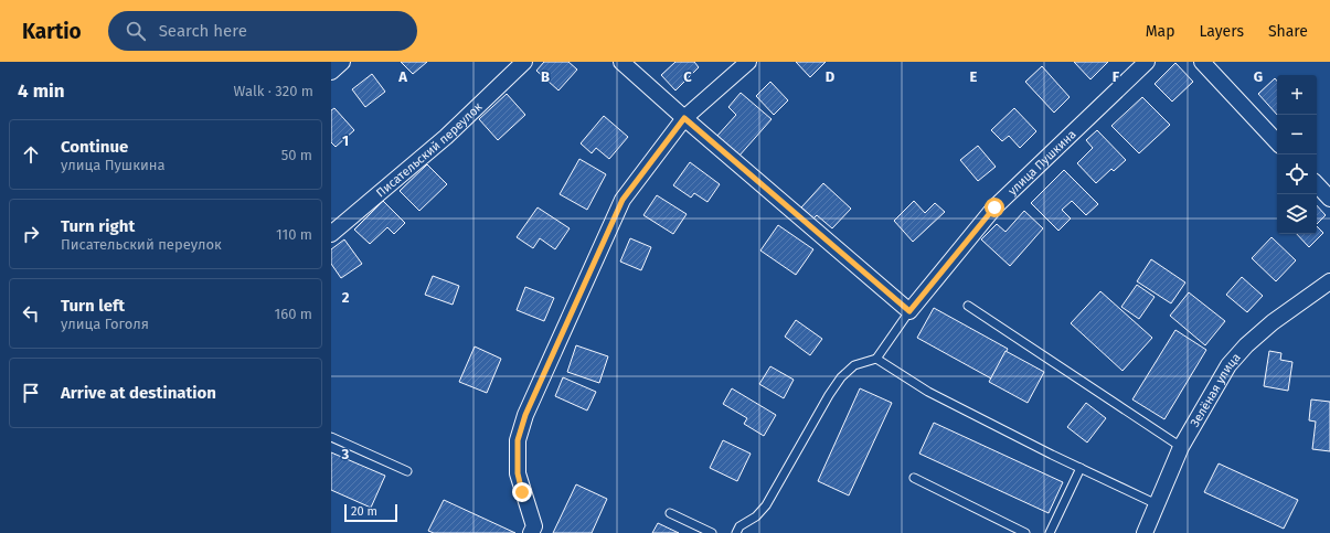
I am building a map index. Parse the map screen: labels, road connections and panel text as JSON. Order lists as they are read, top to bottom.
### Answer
{
  "streets": {
    "street": ["Писательский переулок", "улица Пушкина", "Зелёная улица"]
  },
  "scale_bar": "20 m",
  "page": {
    "header": "Kartio",
    "search": "Search here",
    "nav": ["Map", "Layers", "Share"],
    "heading": ["4 min", "Walk · 320 m"],
    "map_buttons": ["+", "−"],
    "list": [
      ["Continue", "улица Пушкина", "50 m"],
      ["Turn right", "Писательский переулок", "110 m"],
      ["Turn left", "улица Гоголя", "160 m"],
      "Arrive at destination"
    ],
    "scale": "20 m"
  },
  "grid": {
    "columns": [
      "A",
      "B",
      "C",
      "D",
      "E",
      "F",
      "G"
    ],
    "rows": ["1", "2", "3"]
  }
}
